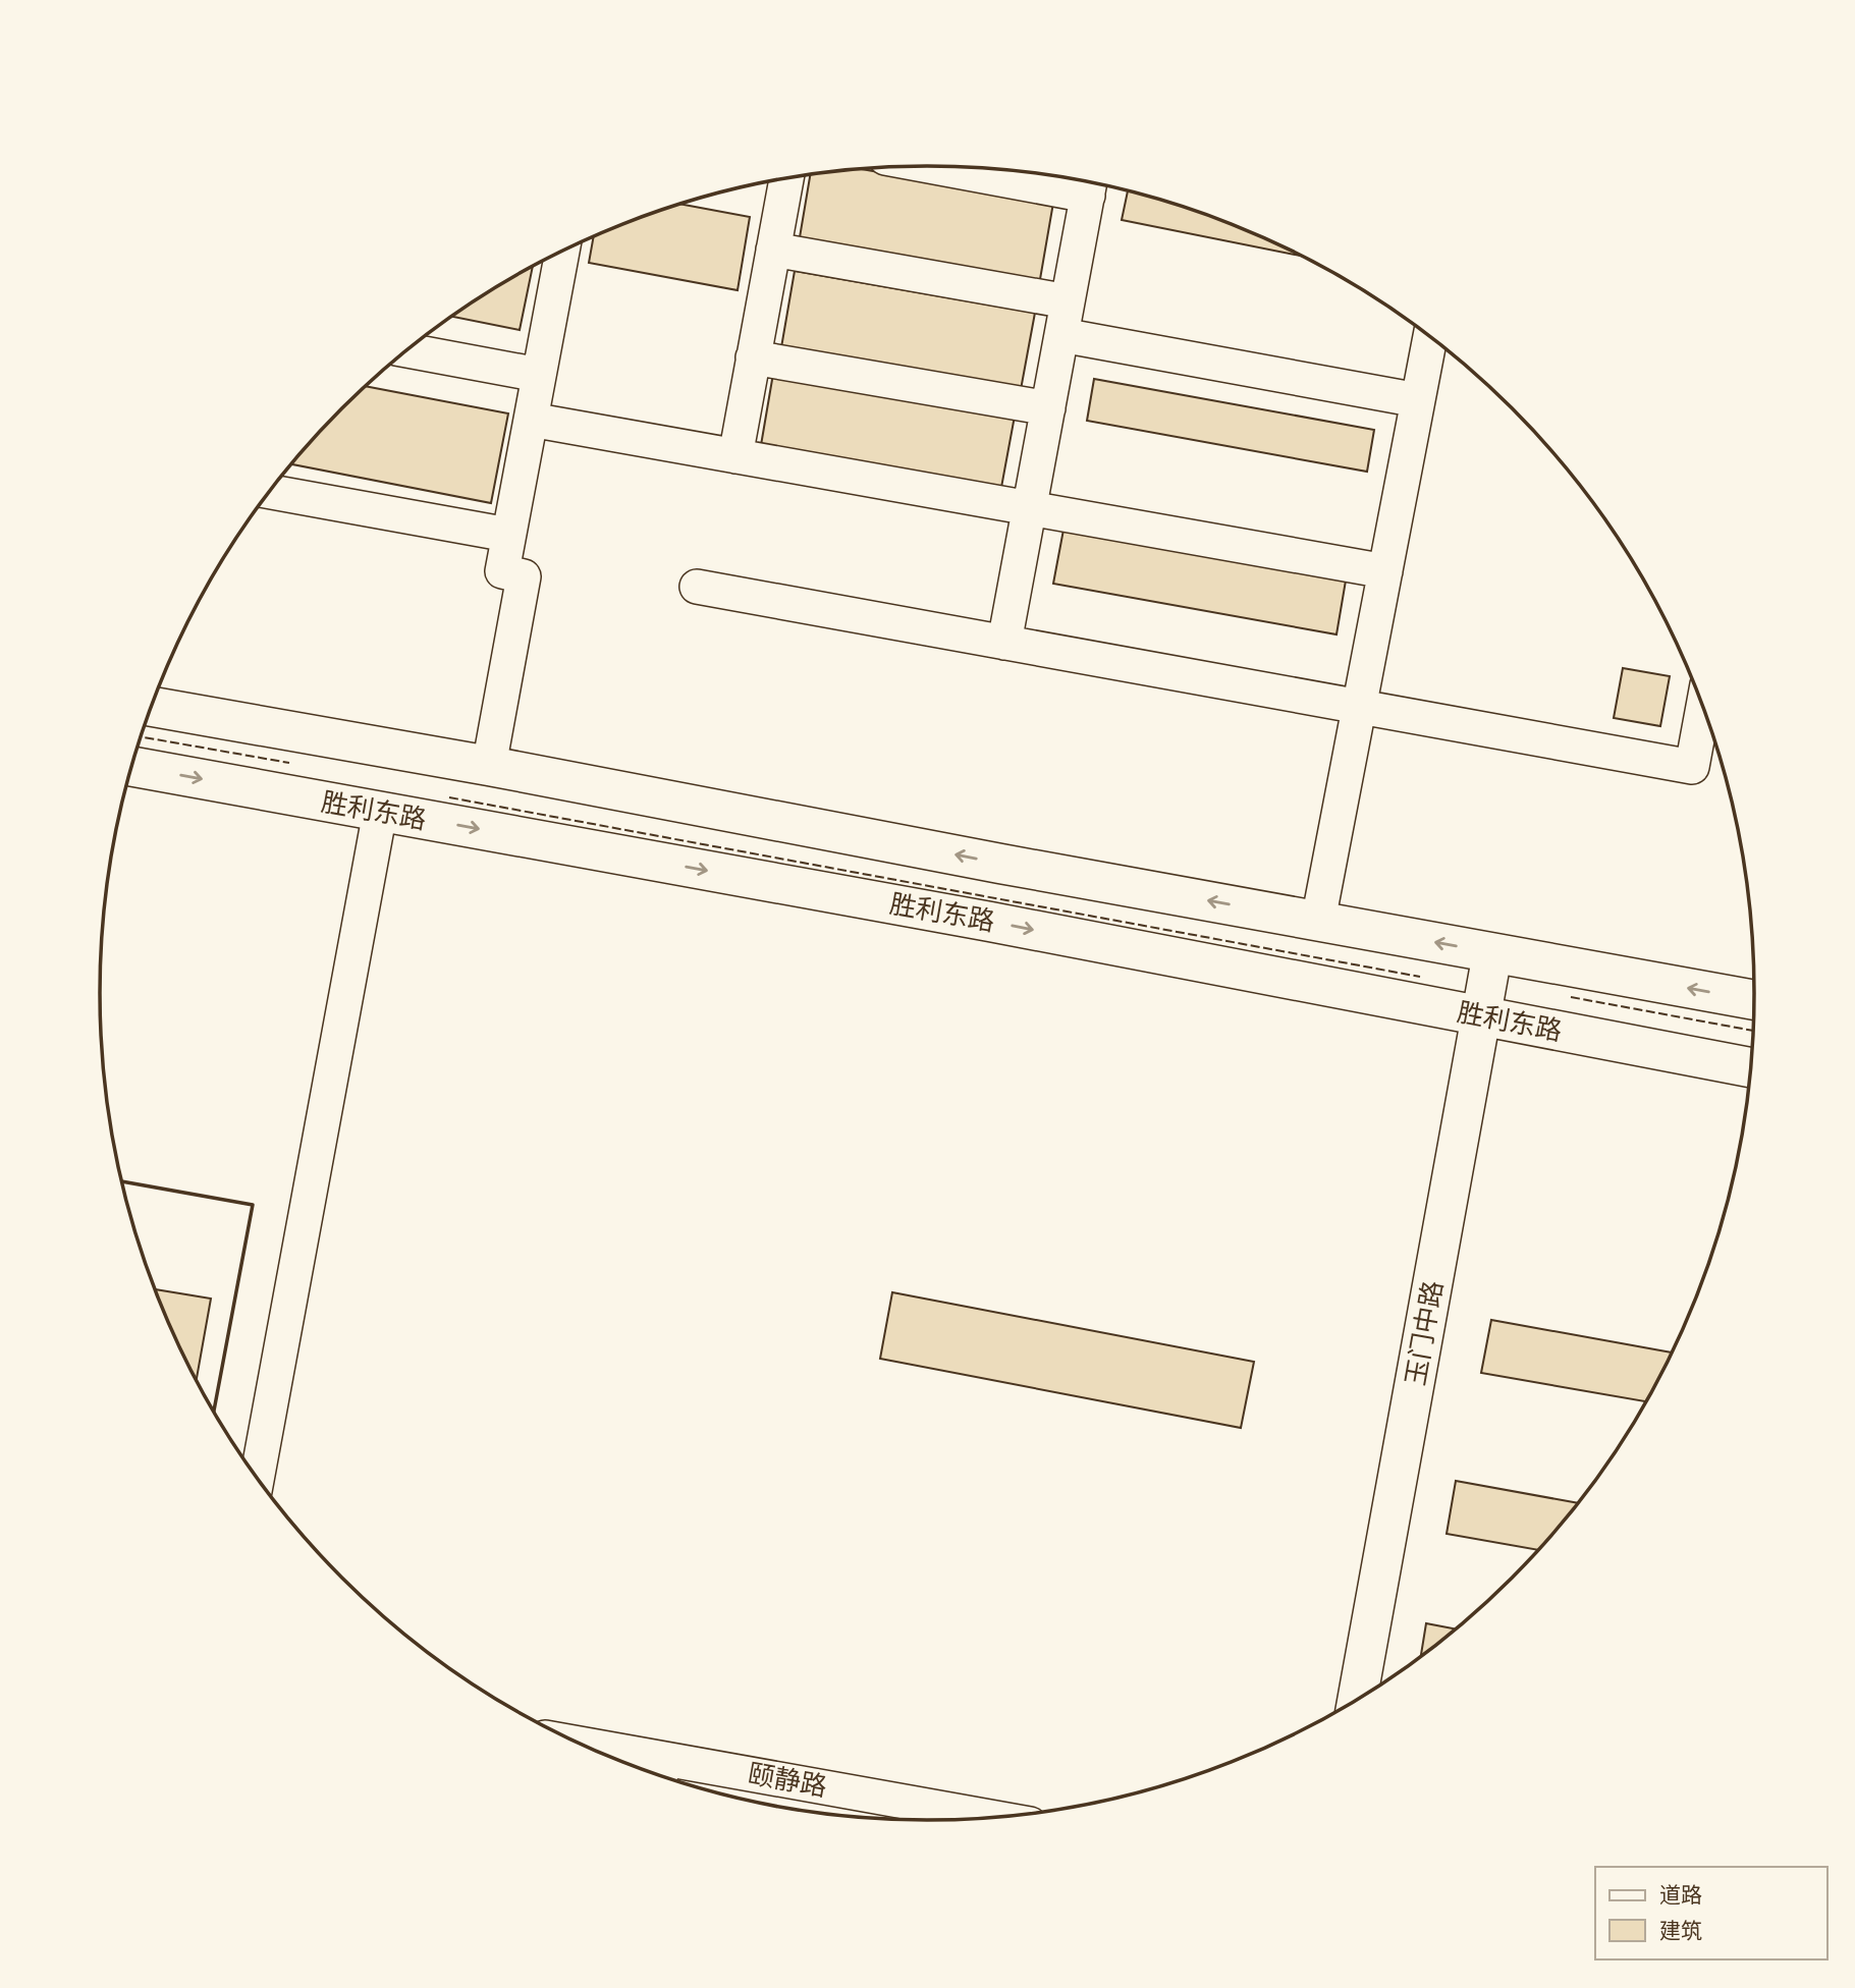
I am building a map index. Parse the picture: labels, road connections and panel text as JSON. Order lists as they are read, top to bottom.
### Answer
{
  "streets": {
    "main road": ["胜利东路", "玉门中路"],
    "street": ["颐静路"]
  },
  "crossings": [
    ["胜利东路", "玉门中路"]
  ],
  "legend": ["道路", "建筑"]
}
